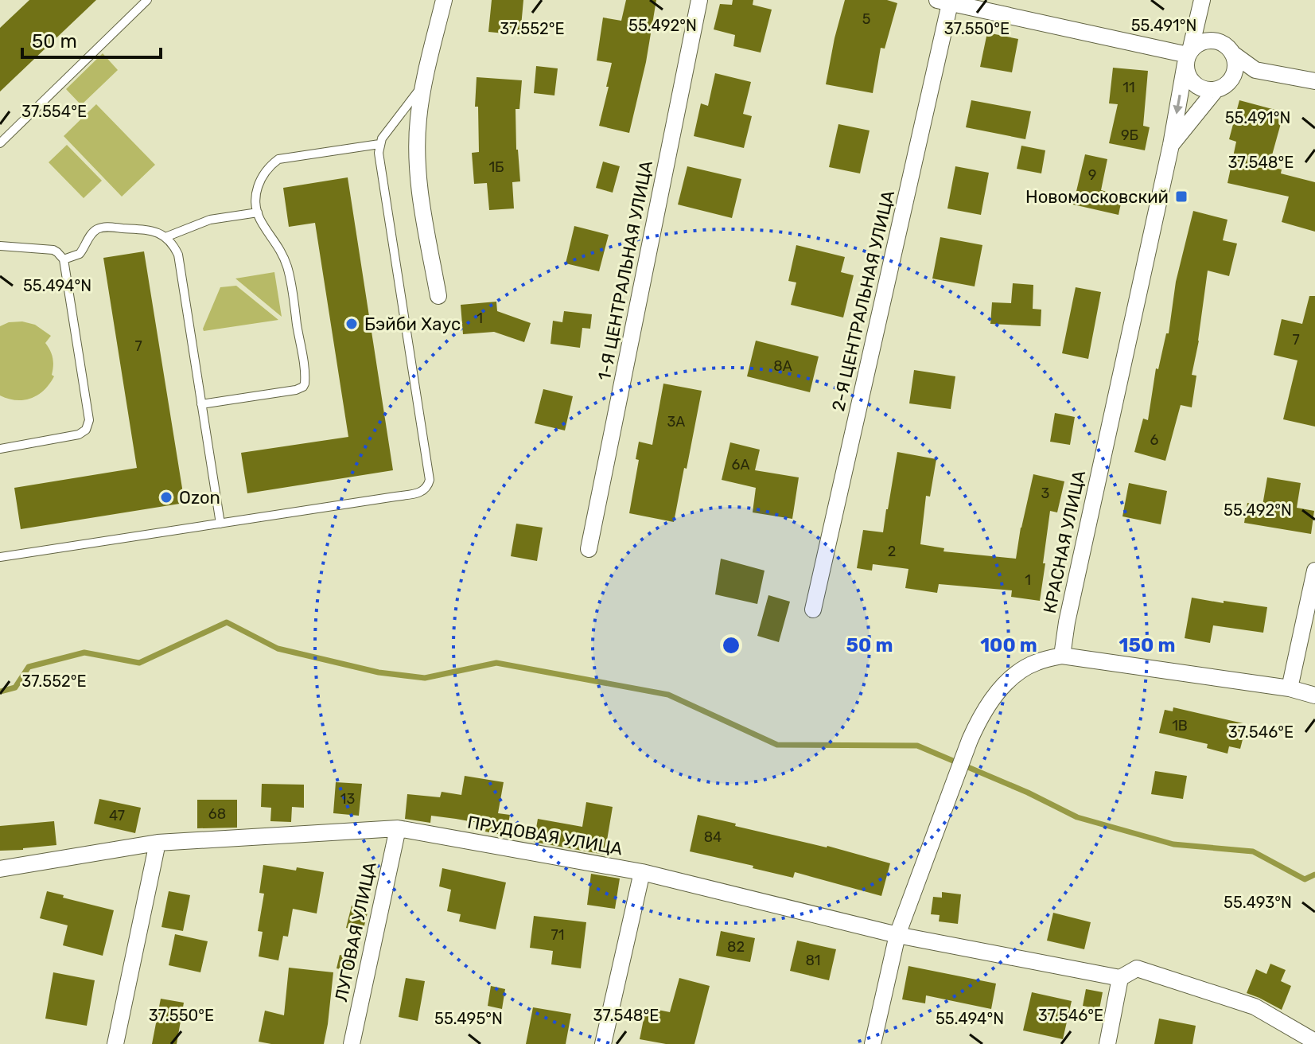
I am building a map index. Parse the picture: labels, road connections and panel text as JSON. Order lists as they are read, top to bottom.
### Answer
{
  "streets": {
    "street": [
      "1-Я ЦЕНТРАЛЬНАЯ УЛИЦА",
      "2-Я ЦЕНТРАЛЬНАЯ УЛИЦА",
      "КРАСНАЯ УЛИЦА",
      "ПРУДОВАЯ УЛИЦА",
      "ЛУГОВАЯ УЛИЦА"
    ]
  },
  "crossings": [
    ["ПРУДОВАЯ УЛИЦА", "ЛУГОВАЯ УЛИЦА"]
  ],
  "places": {
    "transit": ["Новомосковский"],
    "other": ["Бэйби Хаус", "Ozon"]
  },
  "house_numbers": [
    "5",
    "11",
    "9Б",
    "1Б",
    "9",
    "1",
    "7",
    "7",
    "8А",
    "3А",
    "6",
    "6А",
    "3",
    "2",
    "1",
    "1В",
    "13",
    "68",
    "47",
    "84",
    "71",
    "82",
    "81"
  ],
  "scale_bar": "50 m",
  "coordinates": [
    "55.492°N",
    "55.491°N",
    "37.552°E",
    "37.550°E",
    "37.554°E",
    "37.548°E",
    "55.494°N",
    "37.546°E",
    "55.493°N",
    "55.495°N"
  ],
  "rings": ["50 m", "100 m", "150 m"]
}
